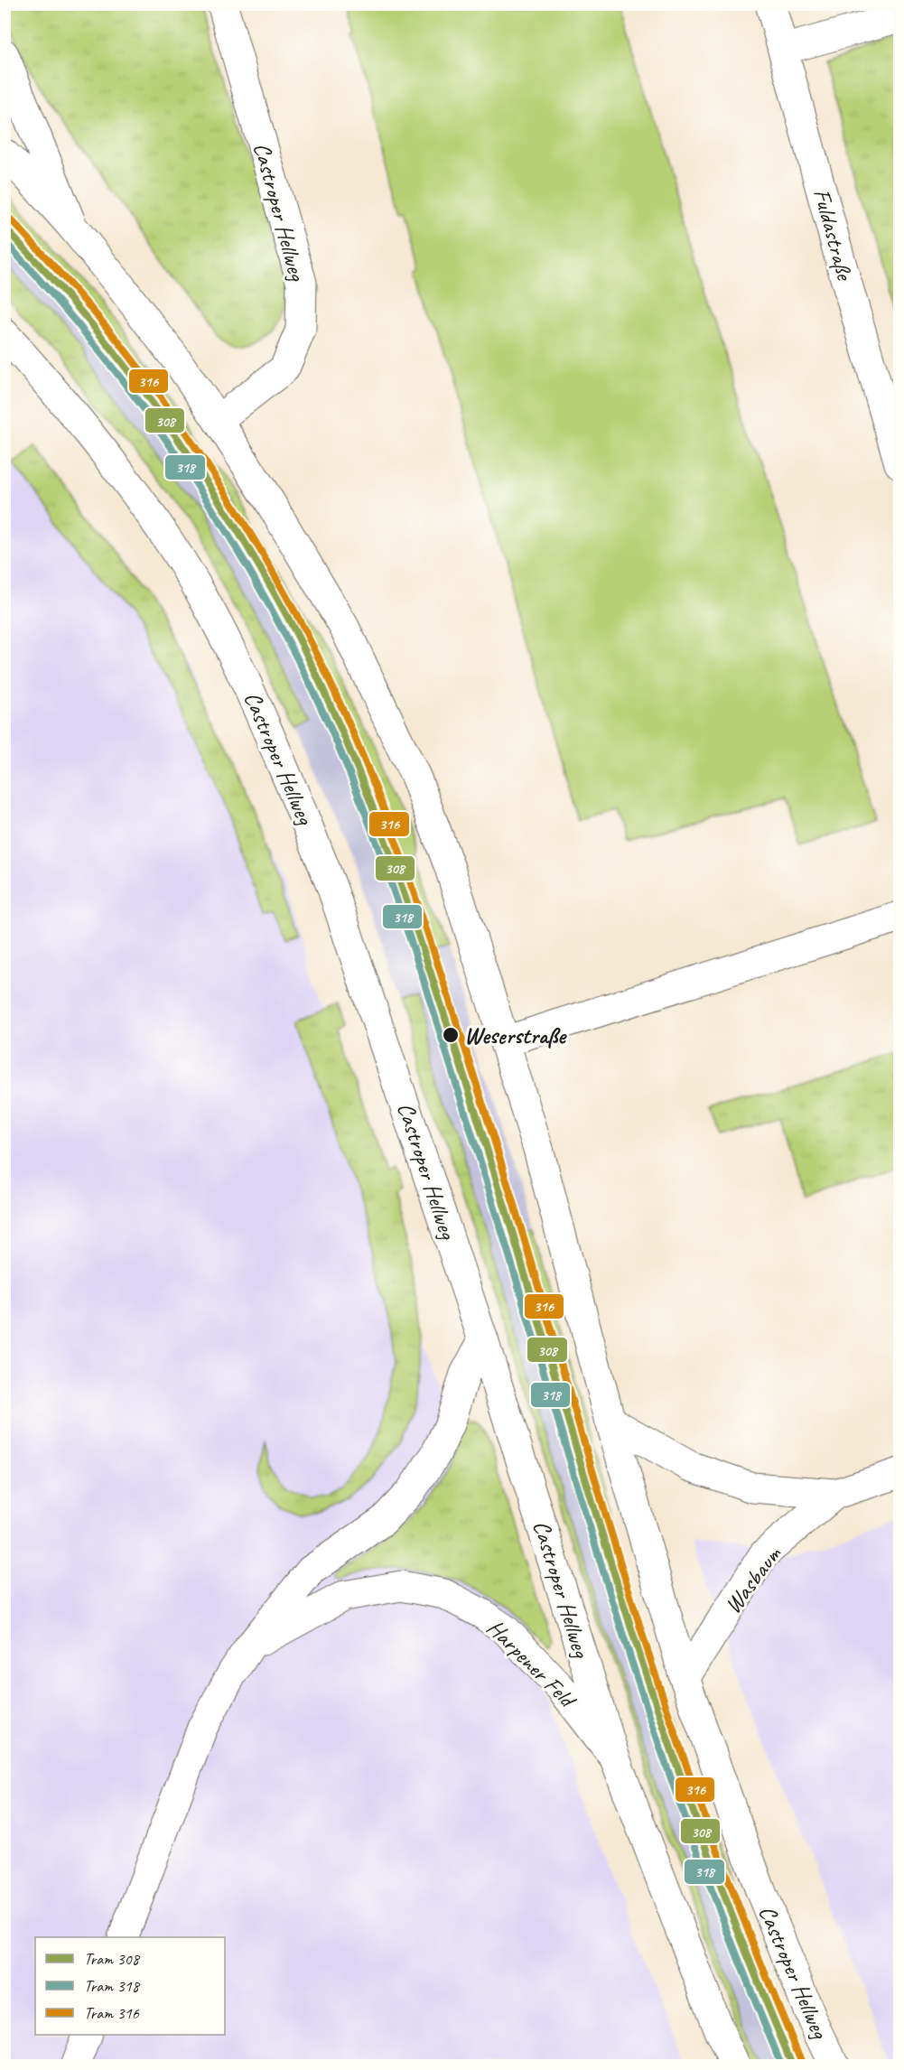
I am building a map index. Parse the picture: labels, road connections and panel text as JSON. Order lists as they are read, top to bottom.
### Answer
{
  "streets": {
    "main road": [
      "Castroper Hellweg",
      "Fuldastraße",
      "Wasbaum",
      "Harpener Feld"
    ]
  },
  "crossings": [
    ["Castroper Hellweg", "Wasbaum"],
    ["Castroper Hellweg", "Harpener Feld"]
  ],
  "places": ["Weserstraße"],
  "lines": ["tram line 316", "tram line 308", "tram line 318"],
  "legend": ["Tram 308", "Tram 318", "Tram 316"]
}
